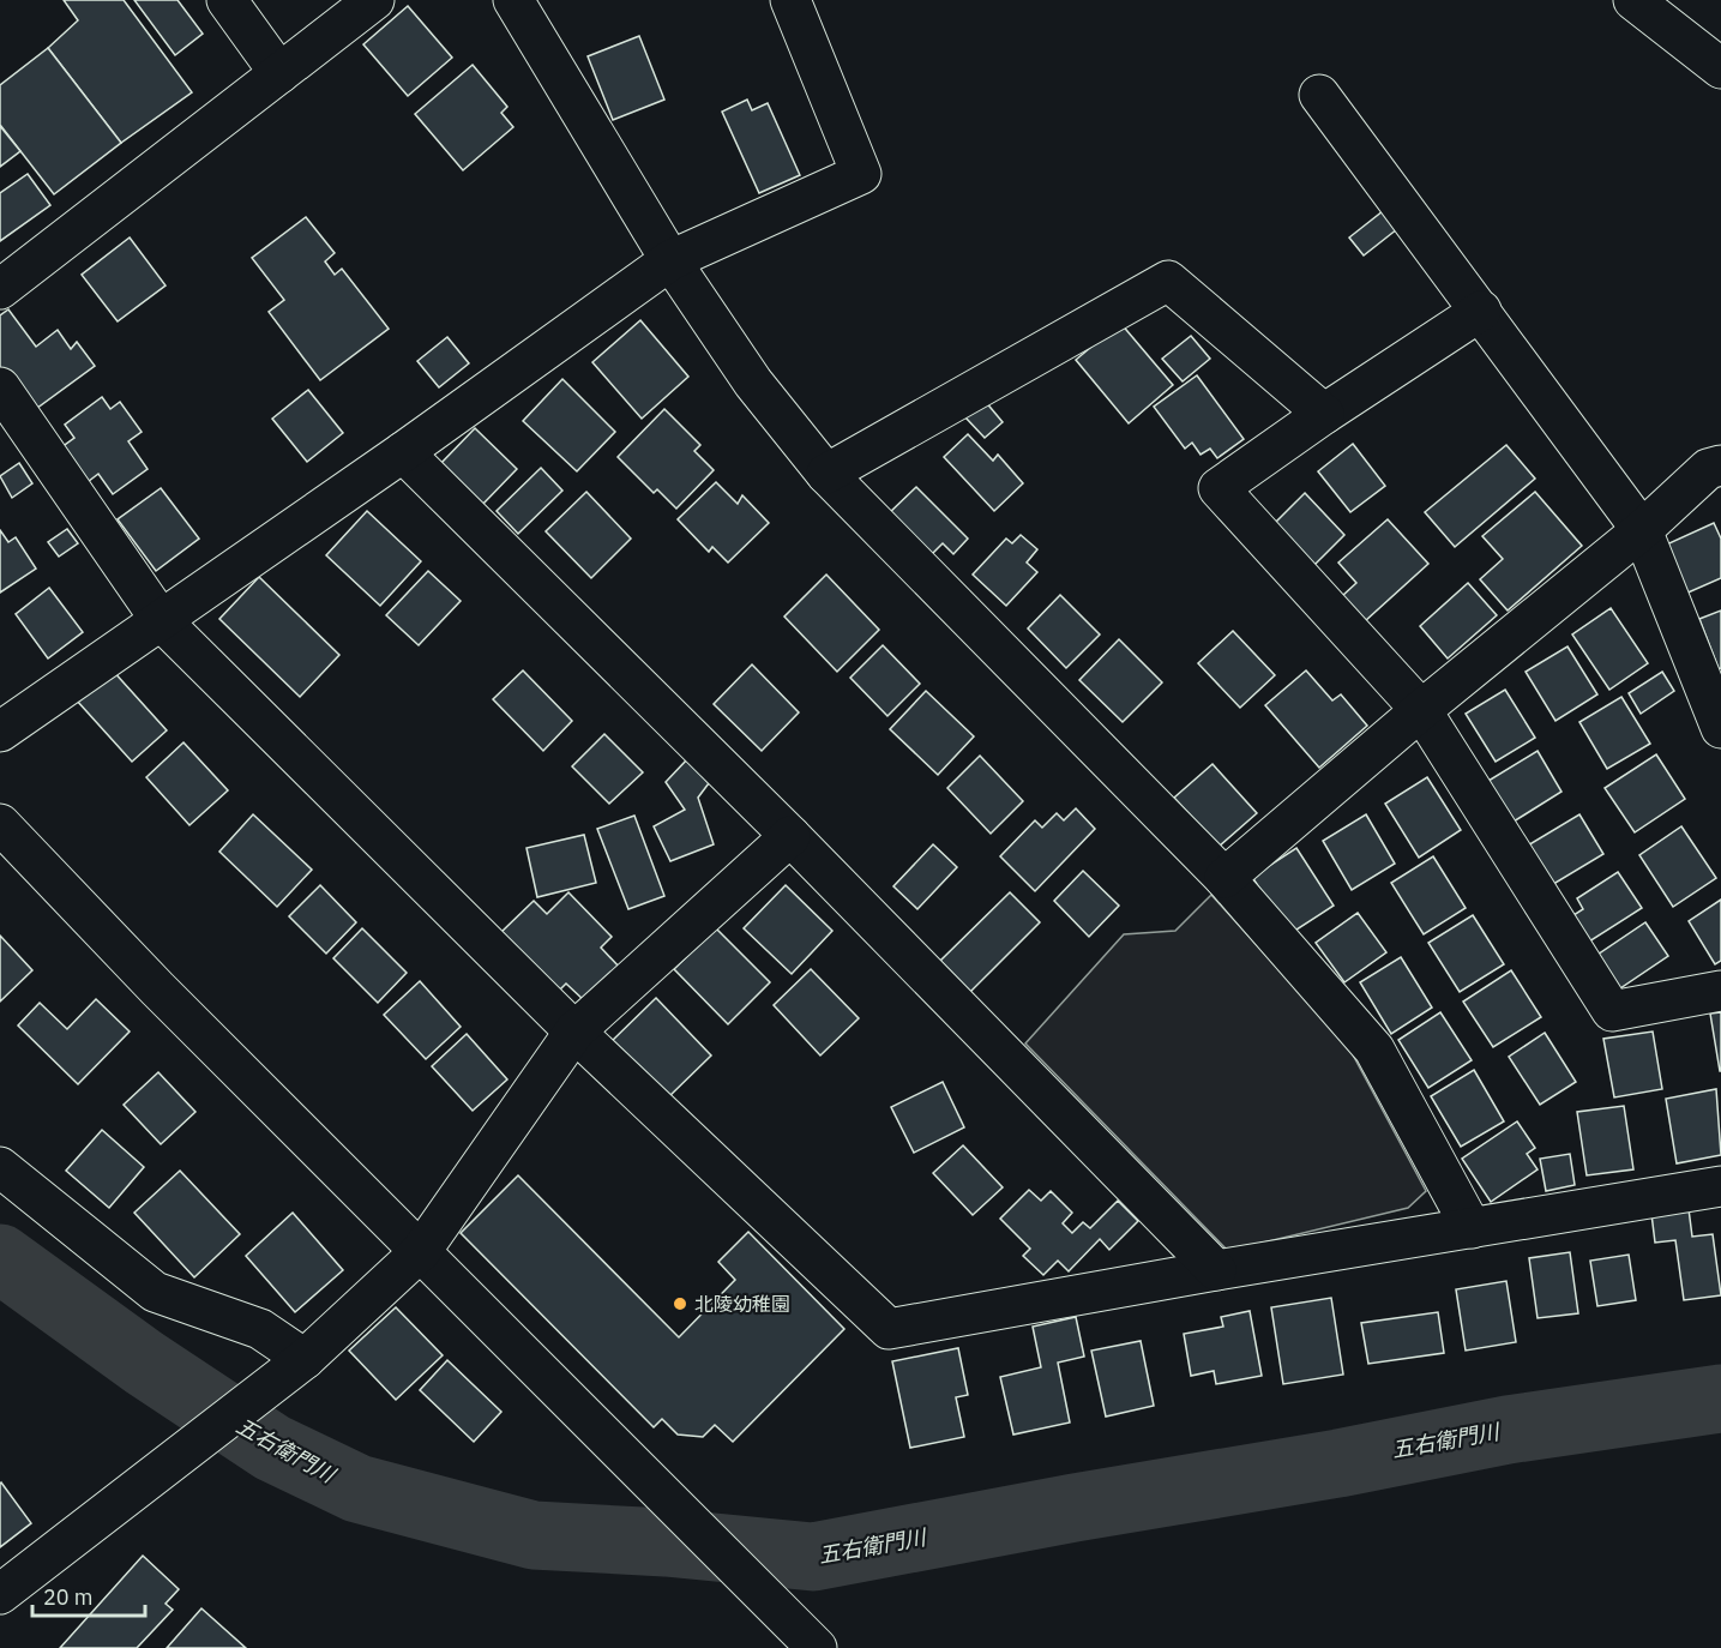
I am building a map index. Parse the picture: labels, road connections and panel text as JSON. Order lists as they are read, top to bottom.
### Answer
{
  "water": ["五右衛門川"],
  "places": ["北陵幼稚園"],
  "scale_bar": "20 m"
}
